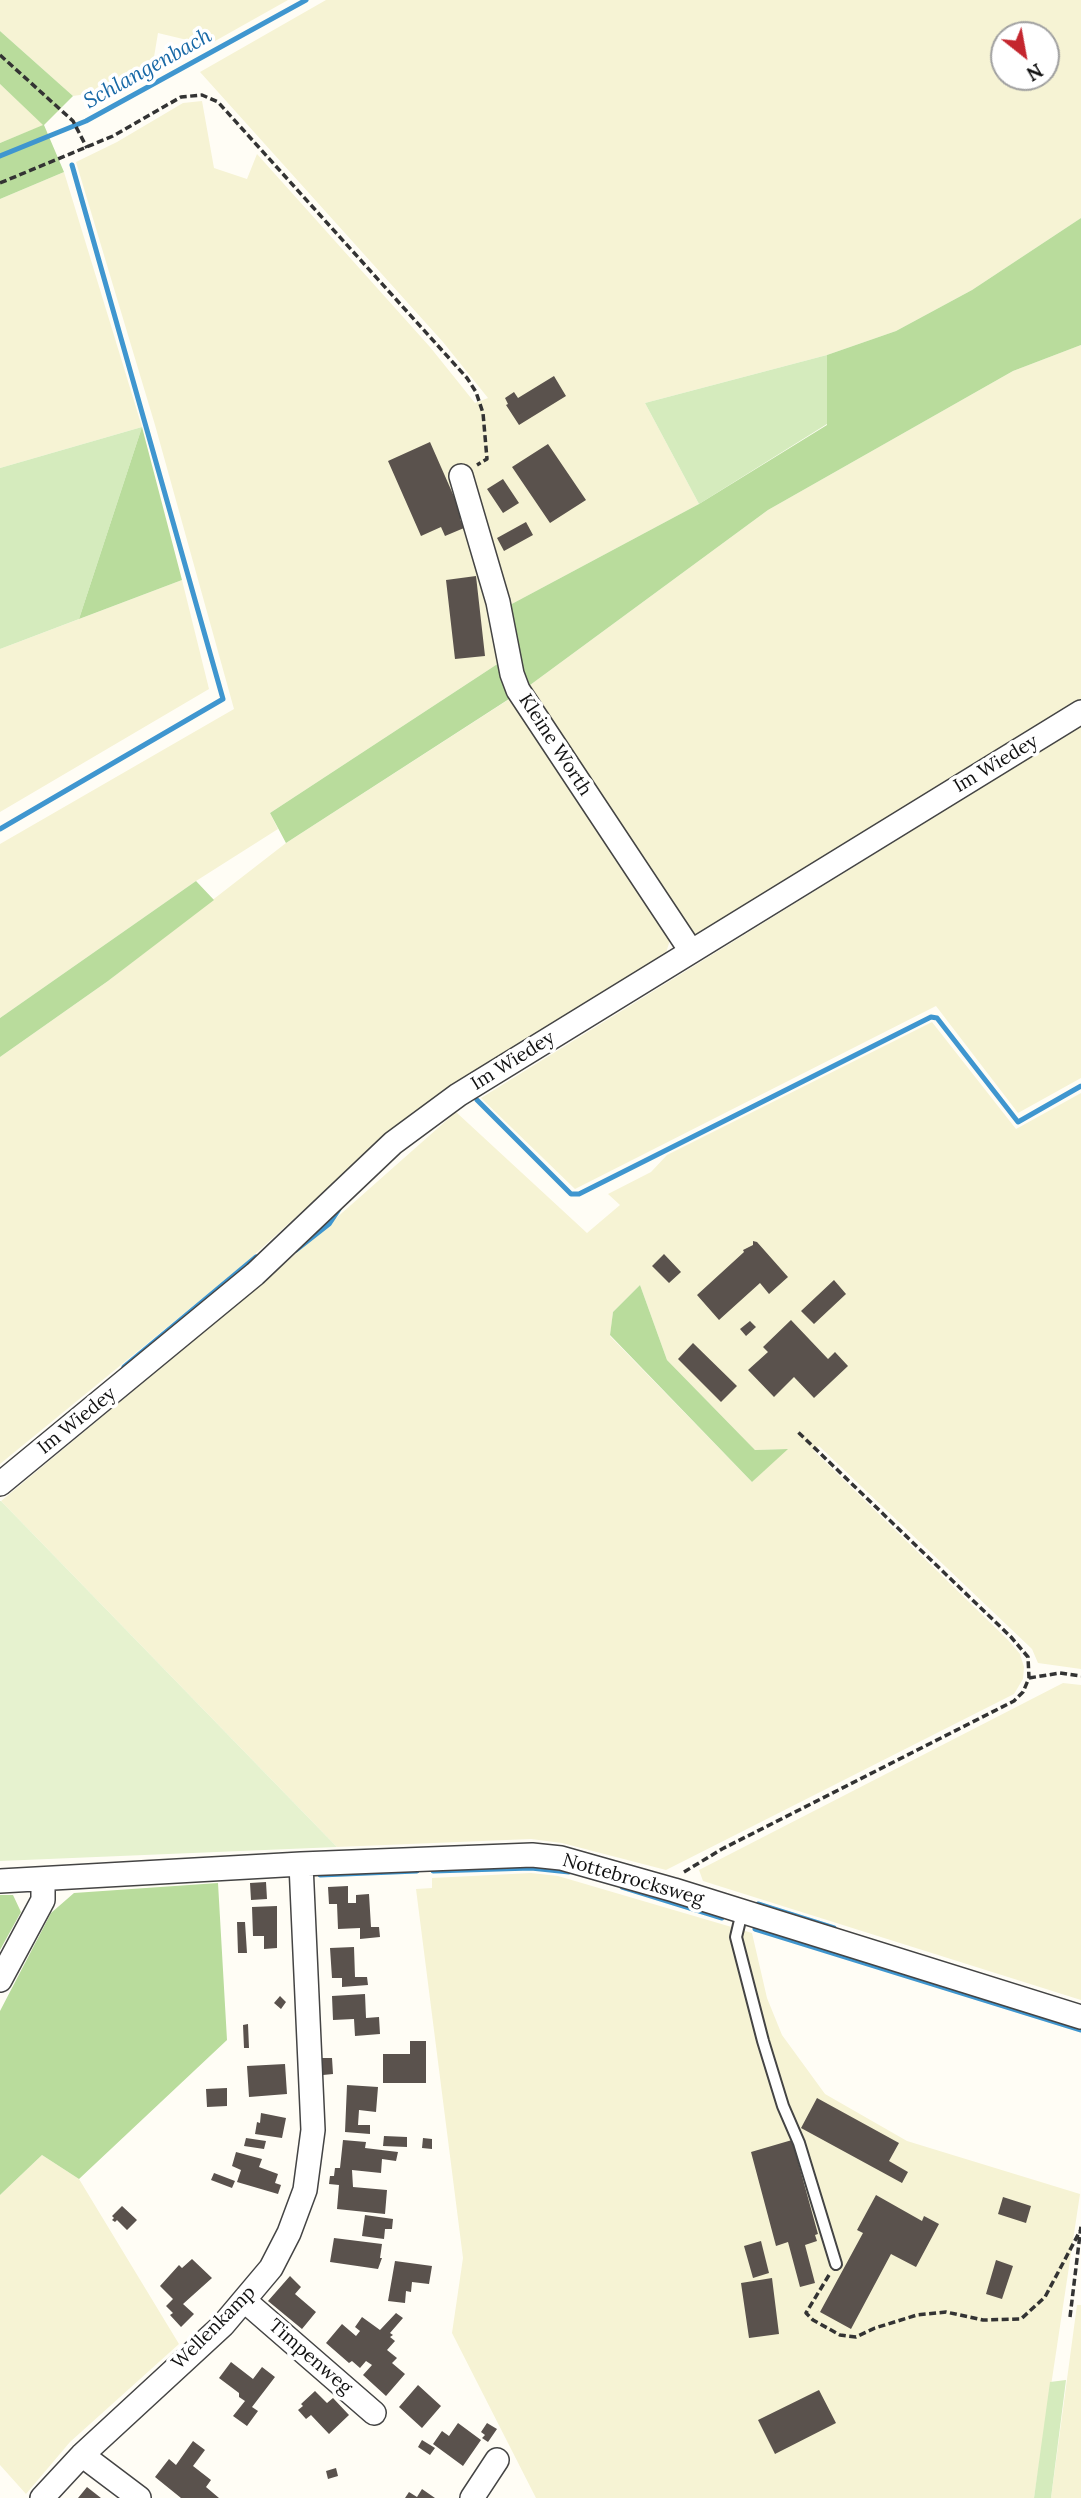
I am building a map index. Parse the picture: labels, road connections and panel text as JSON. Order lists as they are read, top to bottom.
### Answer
{
  "streets": {
    "street": [
      "Kleine Worth",
      "Im Wiedey",
      "Nottebrocksweg",
      "Wellenkamp",
      "Timpenweg"
    ]
  },
  "crossings": [
    ["Kleine Worth", "Im Wiedey"],
    ["Nottebrocksweg", "Wellenkamp"],
    ["Wellenkamp", "Timpenweg"]
  ],
  "water": ["Schlangenbach"],
  "north": "bottom right"
}
